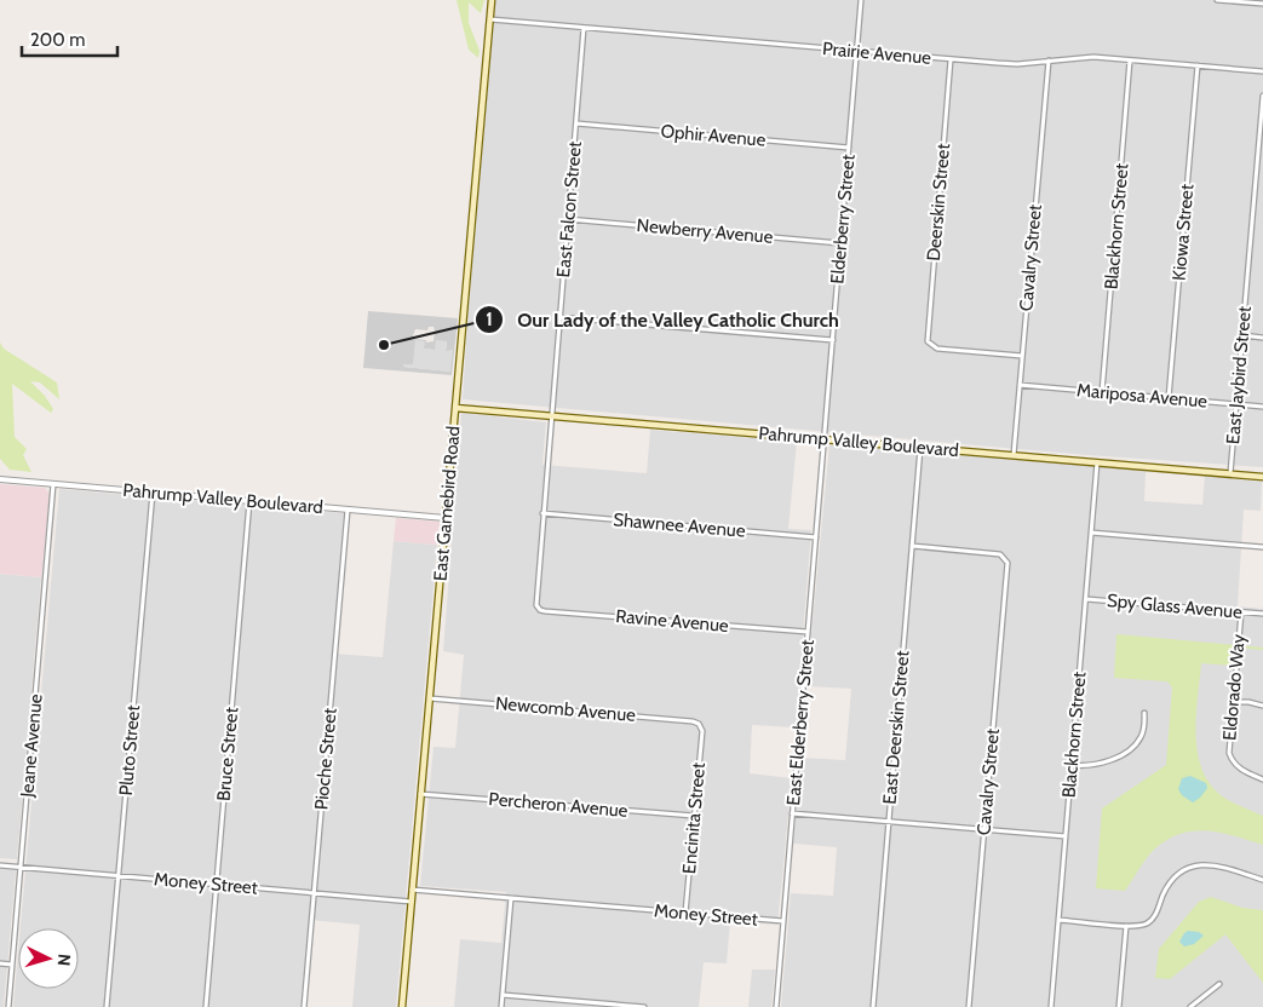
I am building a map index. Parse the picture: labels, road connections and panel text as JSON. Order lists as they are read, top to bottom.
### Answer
{
  "streets": {
    "main road": ["Pahrump Valley Boulevard", "East Gamebird Road"],
    "street": [
      "Prairie Avenue",
      "Ophir Avenue",
      "Deerskin Street",
      "East Falcon Street",
      "Elderberry Street",
      "Blackhorn Street",
      "Newberry Avenue",
      "Kiowa Street",
      "Cavalry Street",
      "East Jaybird Street",
      "Mariposa Avenue",
      "Shawnee Avenue",
      "Spy Glass Avenue",
      "Ravine Avenue",
      "Eldorado Way",
      "Newcomb Avenue",
      "East Elderberry Street",
      "East Deerskin Street",
      "Jeane Avenue",
      "Pluto Street",
      "Bruce Street",
      "Pioche Street",
      "Percheron Avenue",
      "Encinita Street",
      "Money Street"
    ]
  },
  "crossings": [
    ["Prairie Avenue", "Deerskin Street"],
    ["Prairie Avenue", "East Falcon Street"],
    ["Prairie Avenue", "Elderberry Street"],
    ["Prairie Avenue", "Blackhorn Street"],
    ["Prairie Avenue", "Kiowa Street"],
    ["Prairie Avenue", "Cavalry Street"],
    ["Prairie Avenue", "East Gamebird Road"],
    ["Ophir Avenue", "East Falcon Street"],
    ["Ophir Avenue", "Elderberry Street"],
    ["Deerskin Street", "Cavalry Street"],
    ["East Falcon Street", "Newberry Avenue"],
    ["East Falcon Street", "Pahrump Valley Boulevard"],
    ["East Falcon Street", "Shawnee Avenue"],
    ["East Falcon Street", "Ravine Avenue"],
    ["Elderberry Street", "Newberry Avenue"],
    ["Elderberry Street", "Pahrump Valley Boulevard"],
    ["Elderberry Street", "East Elderberry Street"],
    ["Blackhorn Street", "Mariposa Avenue"],
    ["Blackhorn Street", "Pahrump Valley Boulevard"],
    ["Blackhorn Street", "Spy Glass Avenue"],
    ["Kiowa Street", "Mariposa Avenue"],
    ["Cavalry Street", "Mariposa Avenue"],
    ["Cavalry Street", "Pahrump Valley Boulevard"],
    ["Cavalry Street", "East Deerskin Street"],
    ["East Jaybird Street", "Mariposa Avenue"],
    ["East Jaybird Street", "Pahrump Valley Boulevard"],
    ["Pahrump Valley Boulevard", "East Gamebird Road"],
    ["Pahrump Valley Boulevard", "East Elderberry Street"],
    ["Pahrump Valley Boulevard", "East Deerskin Street"],
    ["Pahrump Valley Boulevard", "Jeane Avenue"],
    ["Pahrump Valley Boulevard", "Pluto Street"],
    ["Pahrump Valley Boulevard", "Bruce Street"],
    ["Pahrump Valley Boulevard", "Pioche Street"],
    ["East Gamebird Road", "Newcomb Avenue"],
    ["East Gamebird Road", "Percheron Avenue"],
    ["East Gamebird Road", "Money Street"],
    ["Shawnee Avenue", "East Elderberry Street"],
    ["Spy Glass Avenue", "Eldorado Way"],
    ["Ravine Avenue", "East Elderberry Street"],
    ["Newcomb Avenue", "Encinita Street"],
    ["East Elderberry Street", "Money Street"],
    ["Jeane Avenue", "Money Street"],
    ["Pluto Street", "Money Street"],
    ["Bruce Street", "Money Street"],
    ["Pioche Street", "Money Street"],
    ["Percheron Avenue", "Encinita Street"],
    ["Encinita Street", "Money Street"]
  ],
  "places": ["Our Lady of the Valley Catholic Church"],
  "scale_bar": "200 m",
  "north": "right"
}
